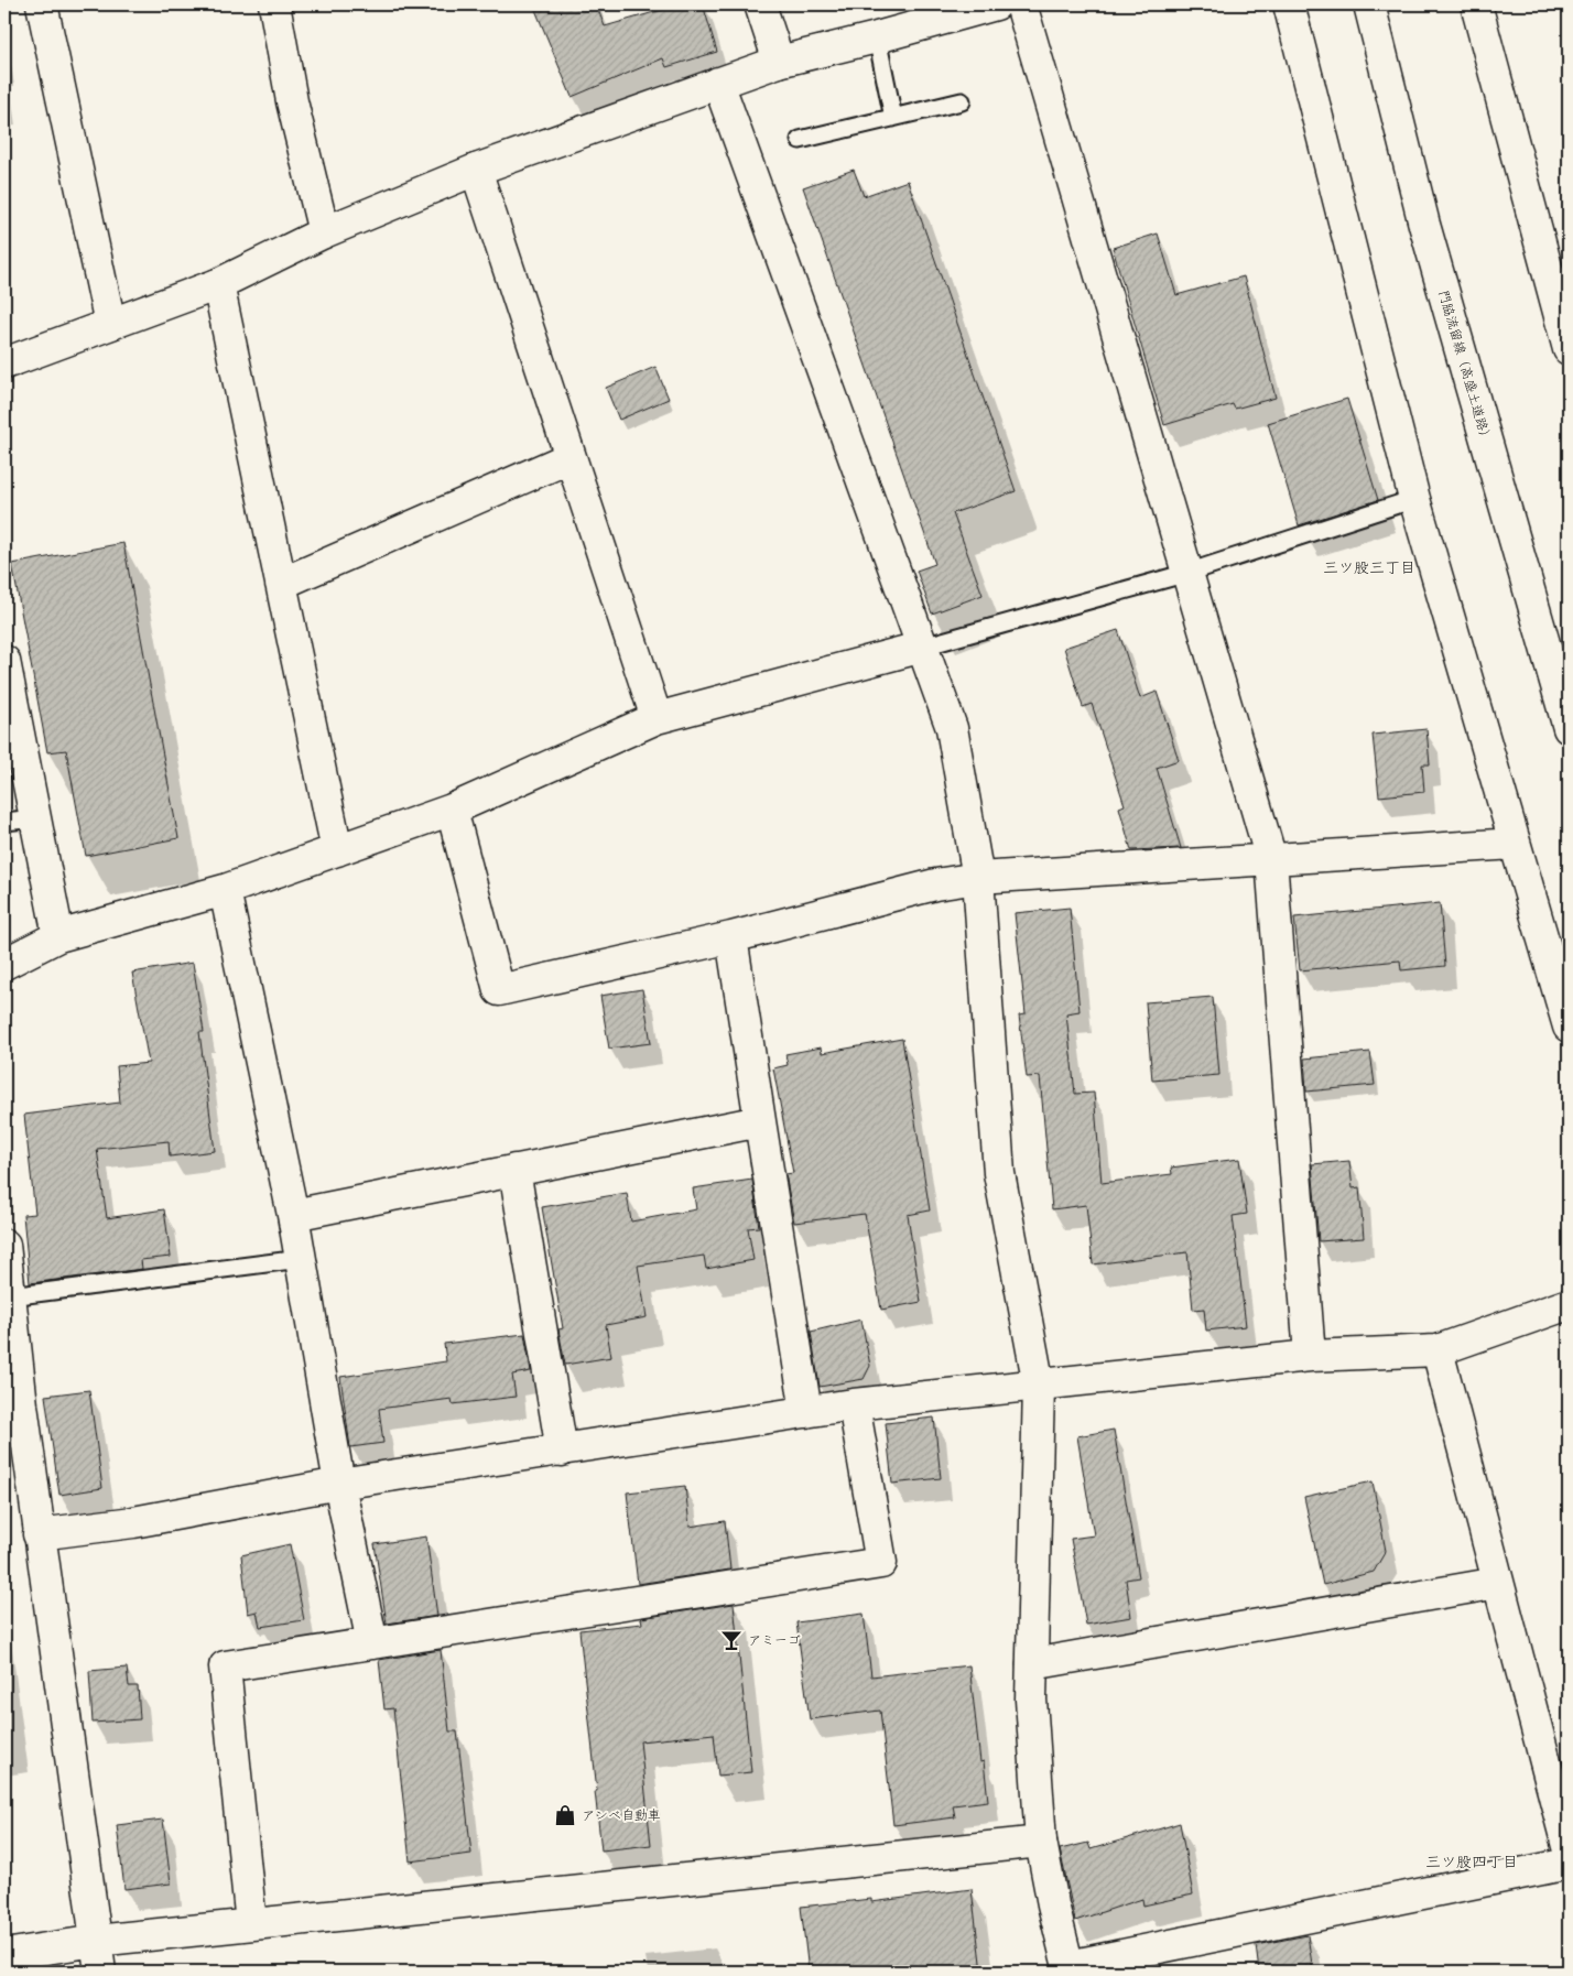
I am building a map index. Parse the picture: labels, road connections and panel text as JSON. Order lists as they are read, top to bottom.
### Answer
{
  "streets": {
    "street": ["門脇流留線（高盛土道路）"]
  },
  "districts": ["三ツ股三丁目", "三ツ股四丁目"],
  "places": {
    "bar": ["アミーゴ"],
    "shop": ["アンベ自動車"]
  }
}
